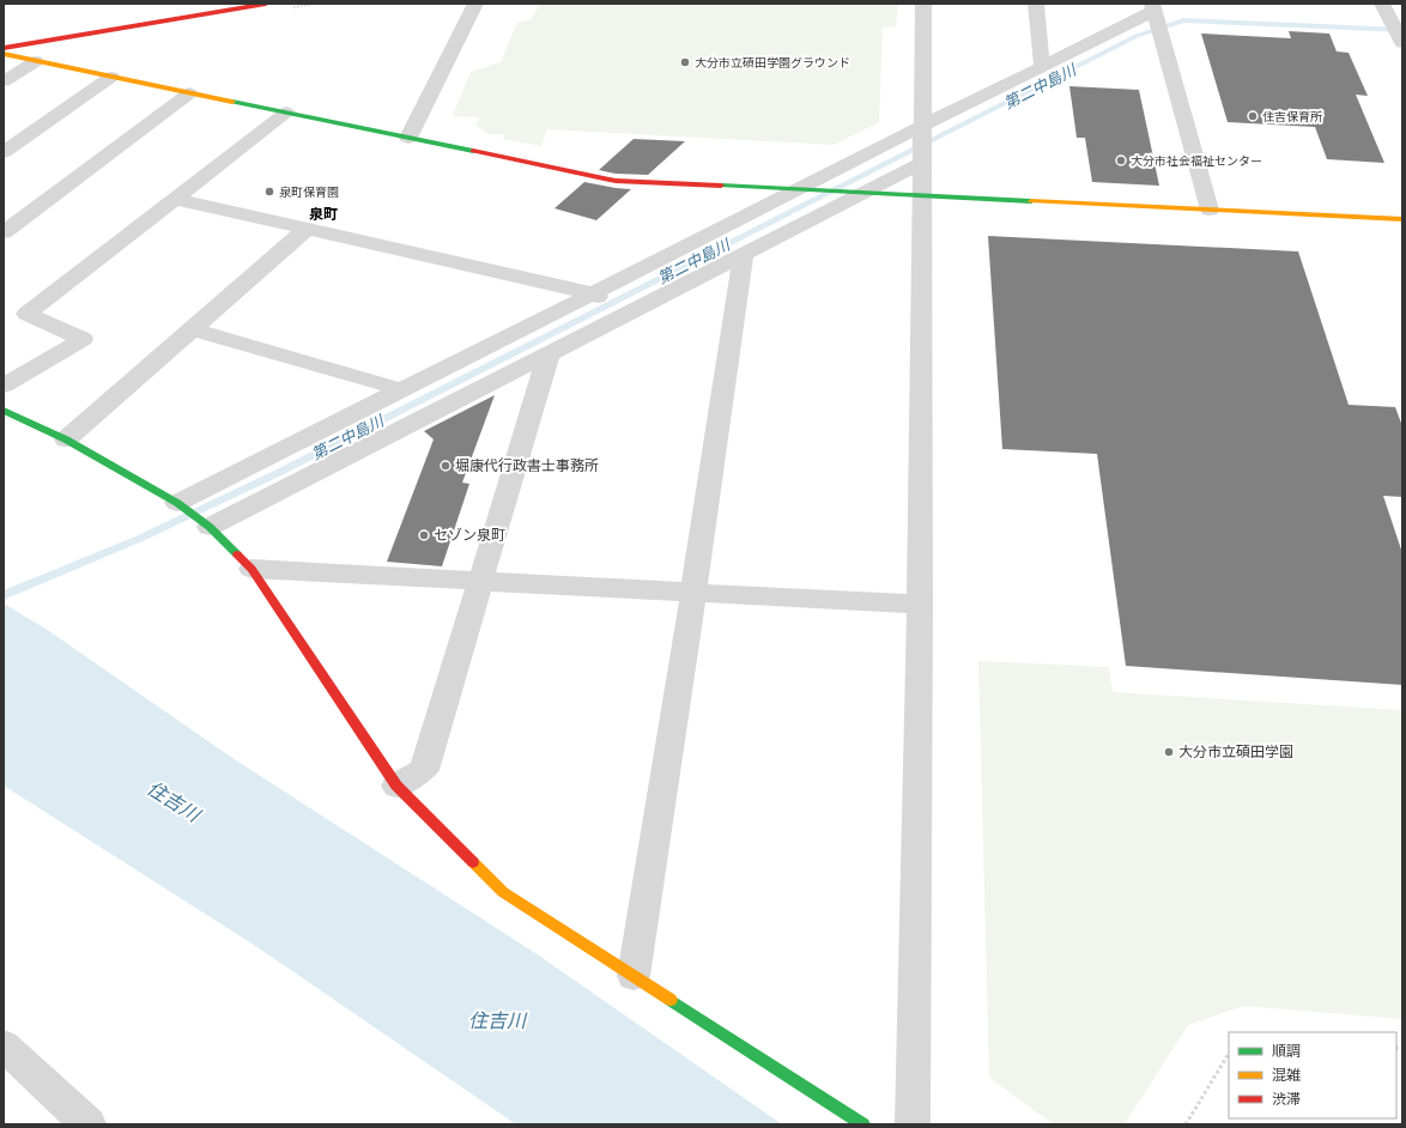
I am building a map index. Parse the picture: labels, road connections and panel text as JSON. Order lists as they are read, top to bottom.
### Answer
{
  "districts": ["泉町"],
  "water": ["第二中島川", "住吉川"],
  "places": [
    "大分市立碩田学園グラウンド",
    "住吉保育所",
    "大分市社会福祉センター",
    "泉町保育園",
    "堀康代行政書士事務所",
    "セゾン泉町",
    "大分市立碩田学園"
  ],
  "legend": ["順調", "混雑", "渋滞"]
}
